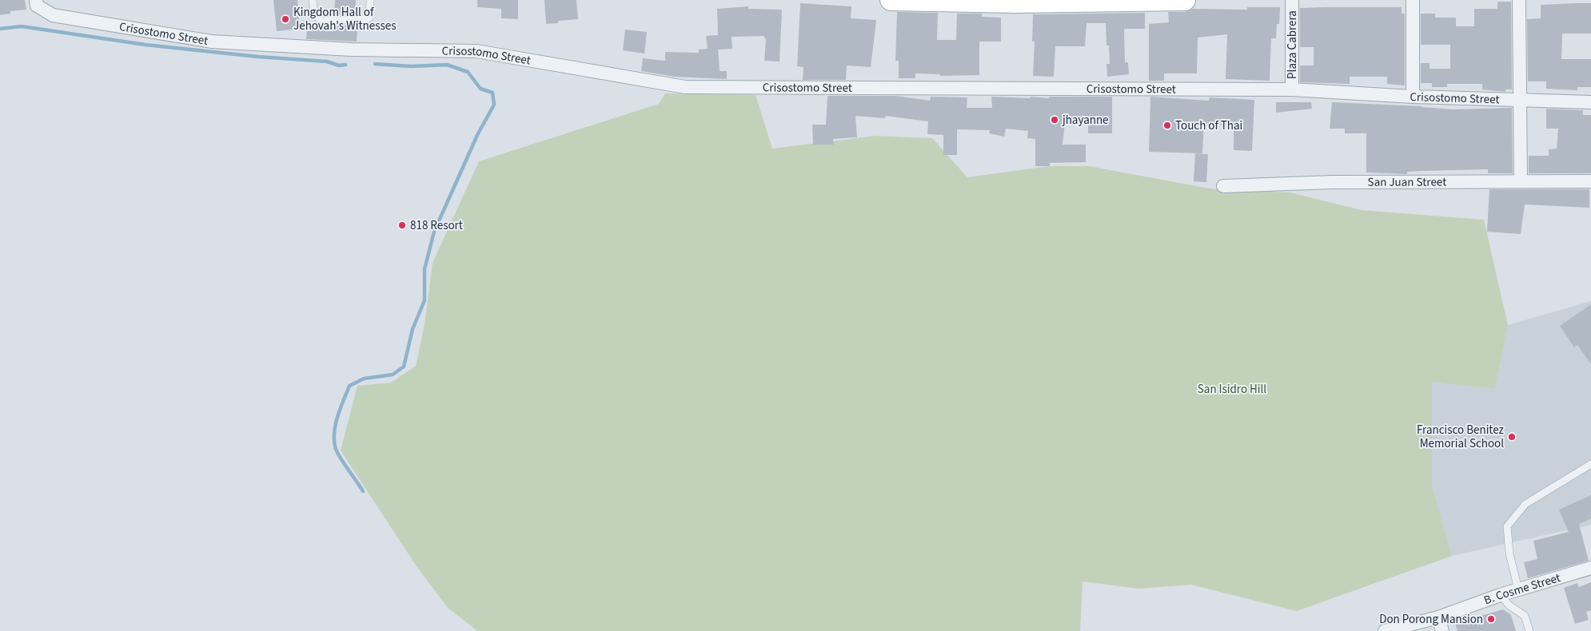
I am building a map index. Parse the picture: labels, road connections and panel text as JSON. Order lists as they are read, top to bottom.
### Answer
{
  "streets": {
    "street": [
      "Crisostomo Street",
      "Plaza Cabrera",
      "San Juan Street",
      "B. Cosme Street"
    ]
  },
  "crossings": [
    ["Crisostomo Street", "Plaza Cabrera"]
  ],
  "parks": ["San Isidro Hill"],
  "places": [
    "Kingdom Hall of Jehovah's Witnesses",
    "jhayanne",
    "Touch of Thai",
    "818 Resort",
    "Francisco Benitez Memorial School",
    "Don Porong Mansion"
  ]
}
